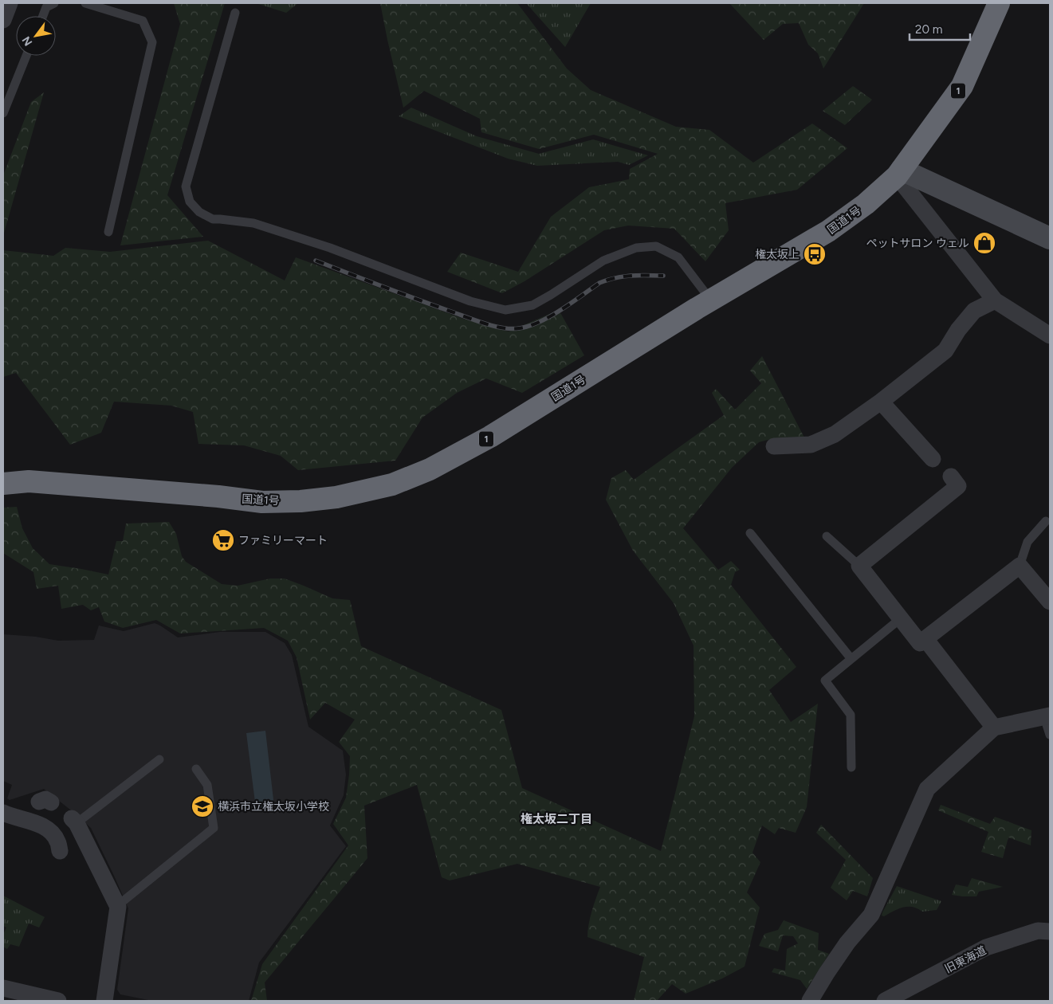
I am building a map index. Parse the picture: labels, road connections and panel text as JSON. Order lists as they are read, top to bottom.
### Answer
{
  "streets": {
    "highway": ["1", "国道1号"],
    "street": ["旧東海道"]
  },
  "districts": ["権太坂二丁目"],
  "places": {
    "shop": ["ペットサロン ウェル"],
    "bus stop": ["権太坂上"],
    "supermarket": ["ファミリーマート"],
    "school or university": ["横浜市立権太坂小学校"]
  },
  "scale_bar": "20 m",
  "north": "bottom left"
}
